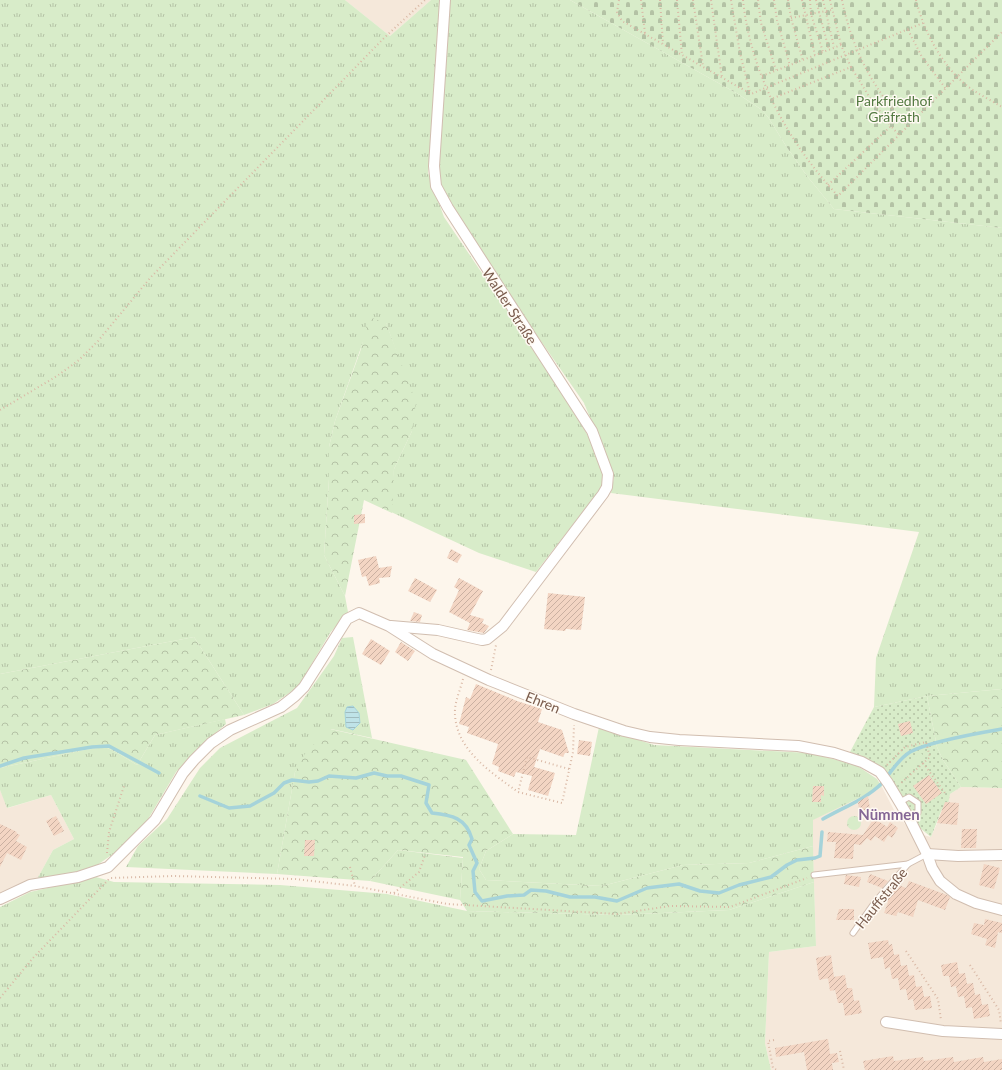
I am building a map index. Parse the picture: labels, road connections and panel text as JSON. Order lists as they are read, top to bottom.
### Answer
{
  "streets": {
    "street": ["Walder Straße", "Ehren"],
    "lane": ["Hauffstraße"]
  },
  "districts": ["Nümmen"],
  "parks": ["Parkfriedhof Gräfrath"]
}
